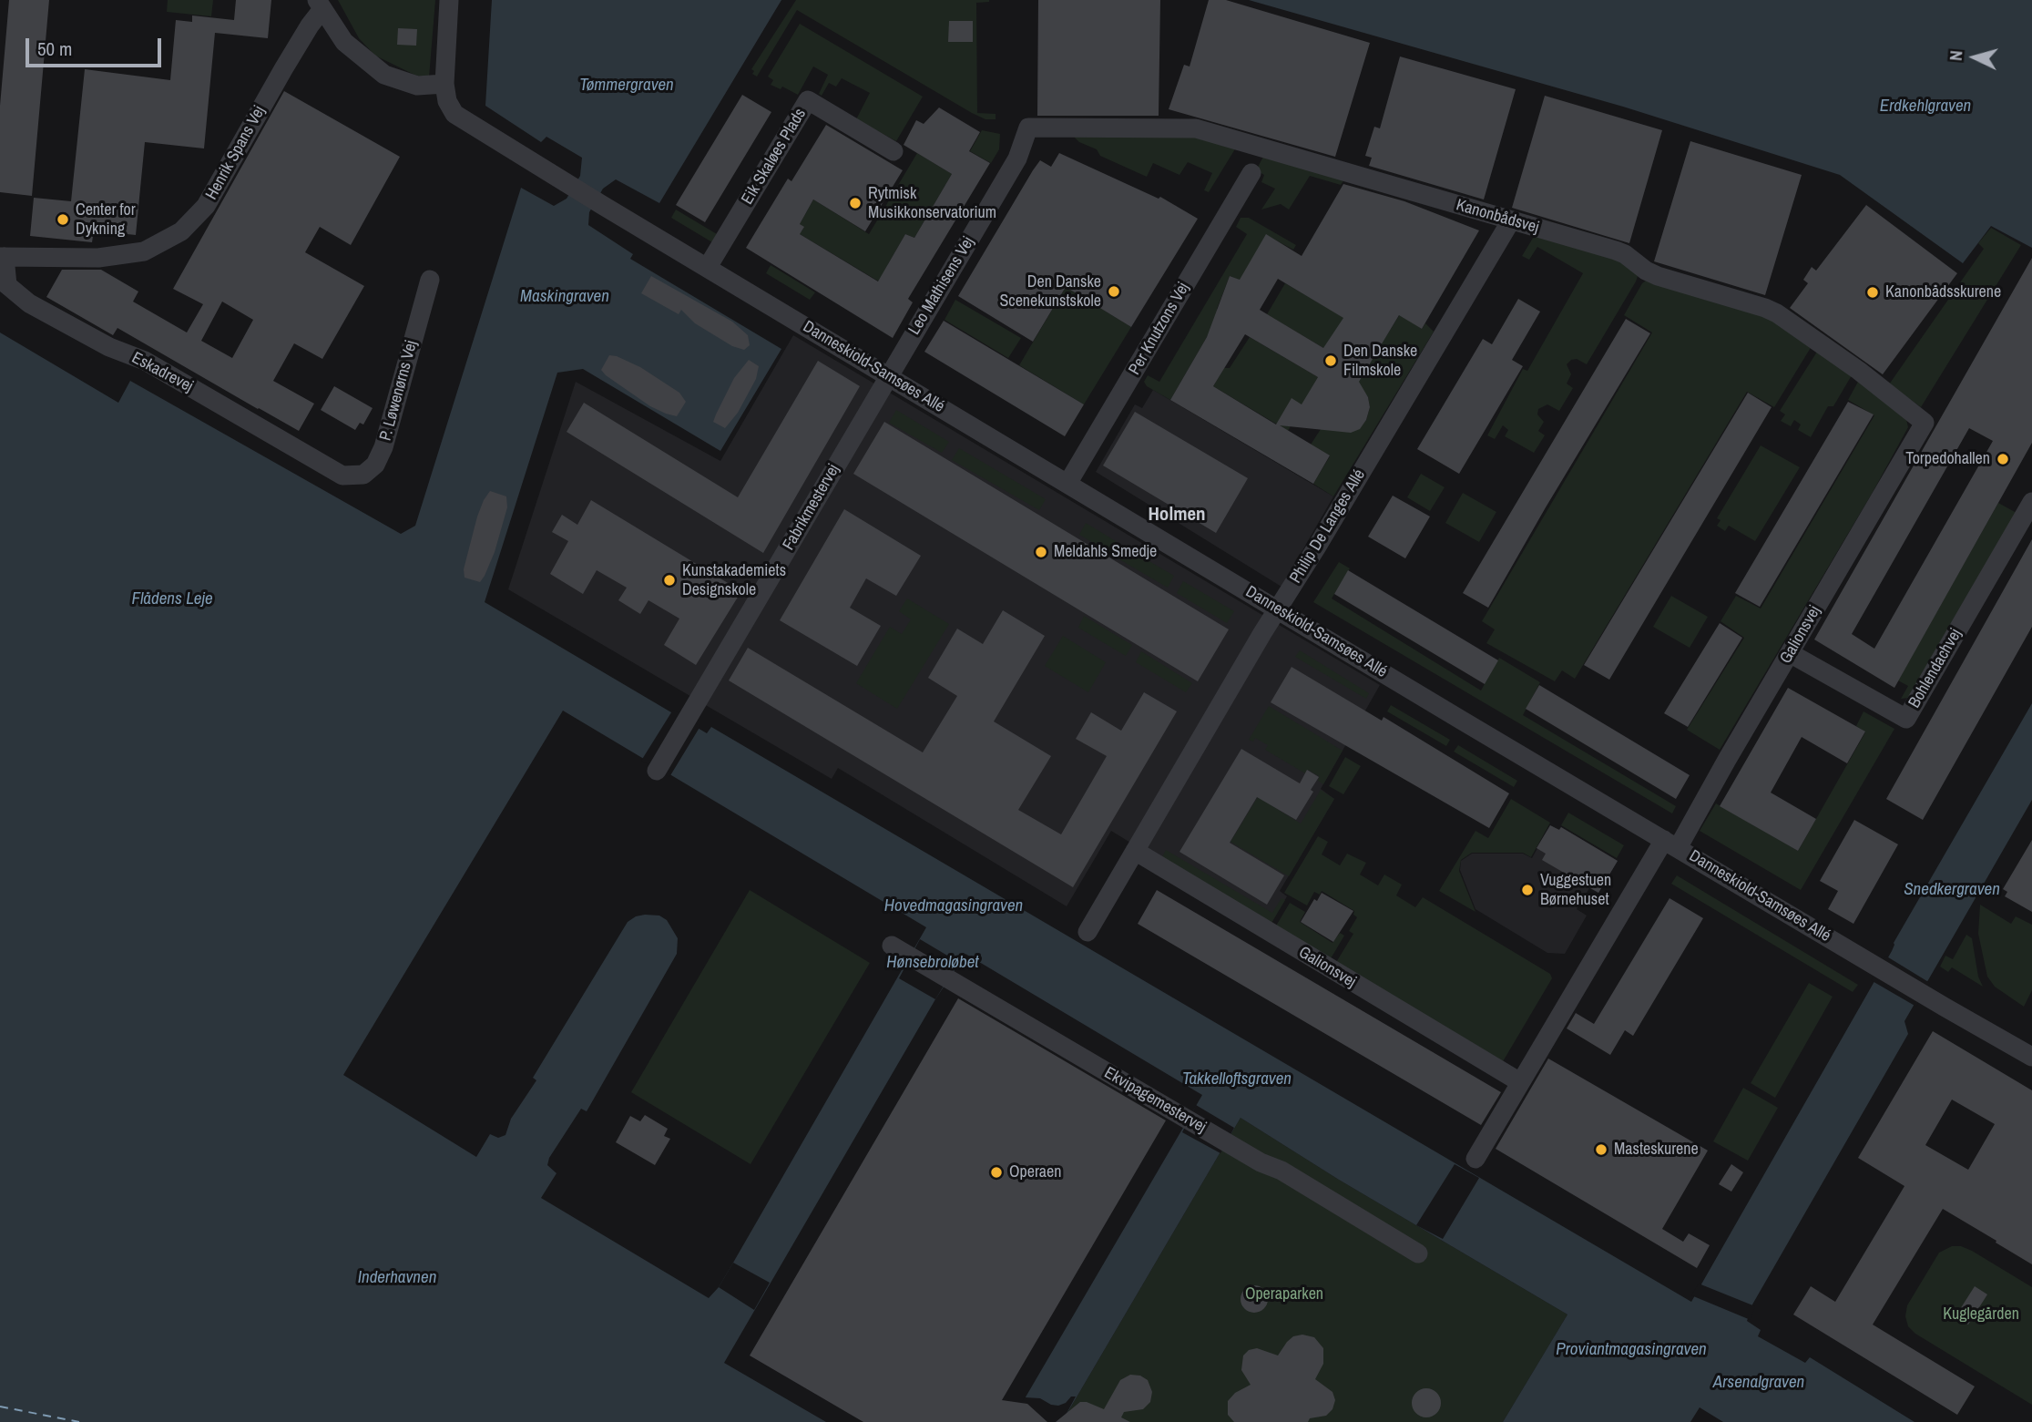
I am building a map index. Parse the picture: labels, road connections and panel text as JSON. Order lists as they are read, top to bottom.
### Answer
{
  "streets": {
    "street": [
      "Henrik Spans Vej",
      "Eik Skaløes Plads",
      "Kanonbådsvej",
      "Leo Mathisens Vej",
      "Per Knutzons Vej",
      "Danneskiold-Samsøes Allé",
      "Eskadrevej",
      "P. Løwenørns Vej",
      "Fabrikmestervej",
      "Philip De Langes Allé",
      "Galionsvej",
      "Bohlendachvej",
      "Ekvipagemestervej"
    ]
  },
  "crossings": [
    ["Henrik Spans Vej", "Eskadrevej"],
    ["Eik Skaløes Plads", "Danneskiold-Samsøes Allé"],
    ["Kanonbådsvej", "Leo Mathisens Vej"],
    ["Kanonbådsvej", "Philip De Langes Allé"],
    ["Kanonbådsvej", "Galionsvej"],
    ["Leo Mathisens Vej", "Danneskiold-Samsøes Allé"],
    ["Leo Mathisens Vej", "Fabrikmestervej"],
    ["Per Knutzons Vej", "Danneskiold-Samsøes Allé"],
    ["Danneskiold-Samsøes Allé", "Fabrikmestervej"],
    ["Danneskiold-Samsøes Allé", "Philip De Langes Allé"],
    ["Danneskiold-Samsøes Allé", "Galionsvej"],
    ["Eskadrevej", "P. Løwenørns Vej"],
    ["Philip De Langes Allé", "Galionsvej"],
    ["Galionsvej", "Bohlendachvej"]
  ],
  "districts": ["Holmen"],
  "water": [
    "Tømmergraven",
    "Erdkehlgraven",
    "Maskingraven",
    "Flådens Leje",
    "Snedkergraven",
    "Hovedmagasingraven",
    "Hønsebroløbet",
    "Takkelloftsgraven",
    "Inderhavnen",
    "Proviantmagasingraven",
    "Arsenalgraven"
  ],
  "parks": ["Operaparken", "Kuglegården"],
  "places": [
    "Rytmisk Musikkonservatorium",
    "Center for Dykning",
    "Den Danske Scenekunstskole",
    "Kanonbådsskurene",
    "Den Danske Filmskole",
    "Torpedohallen",
    "Meldahls Smedje",
    "Kunstakademiets Designskole",
    "Vuggestuen Børnehuset",
    "Masteskurene",
    "Operaen"
  ],
  "scale_bar": "50 m",
  "north": "left"
}
